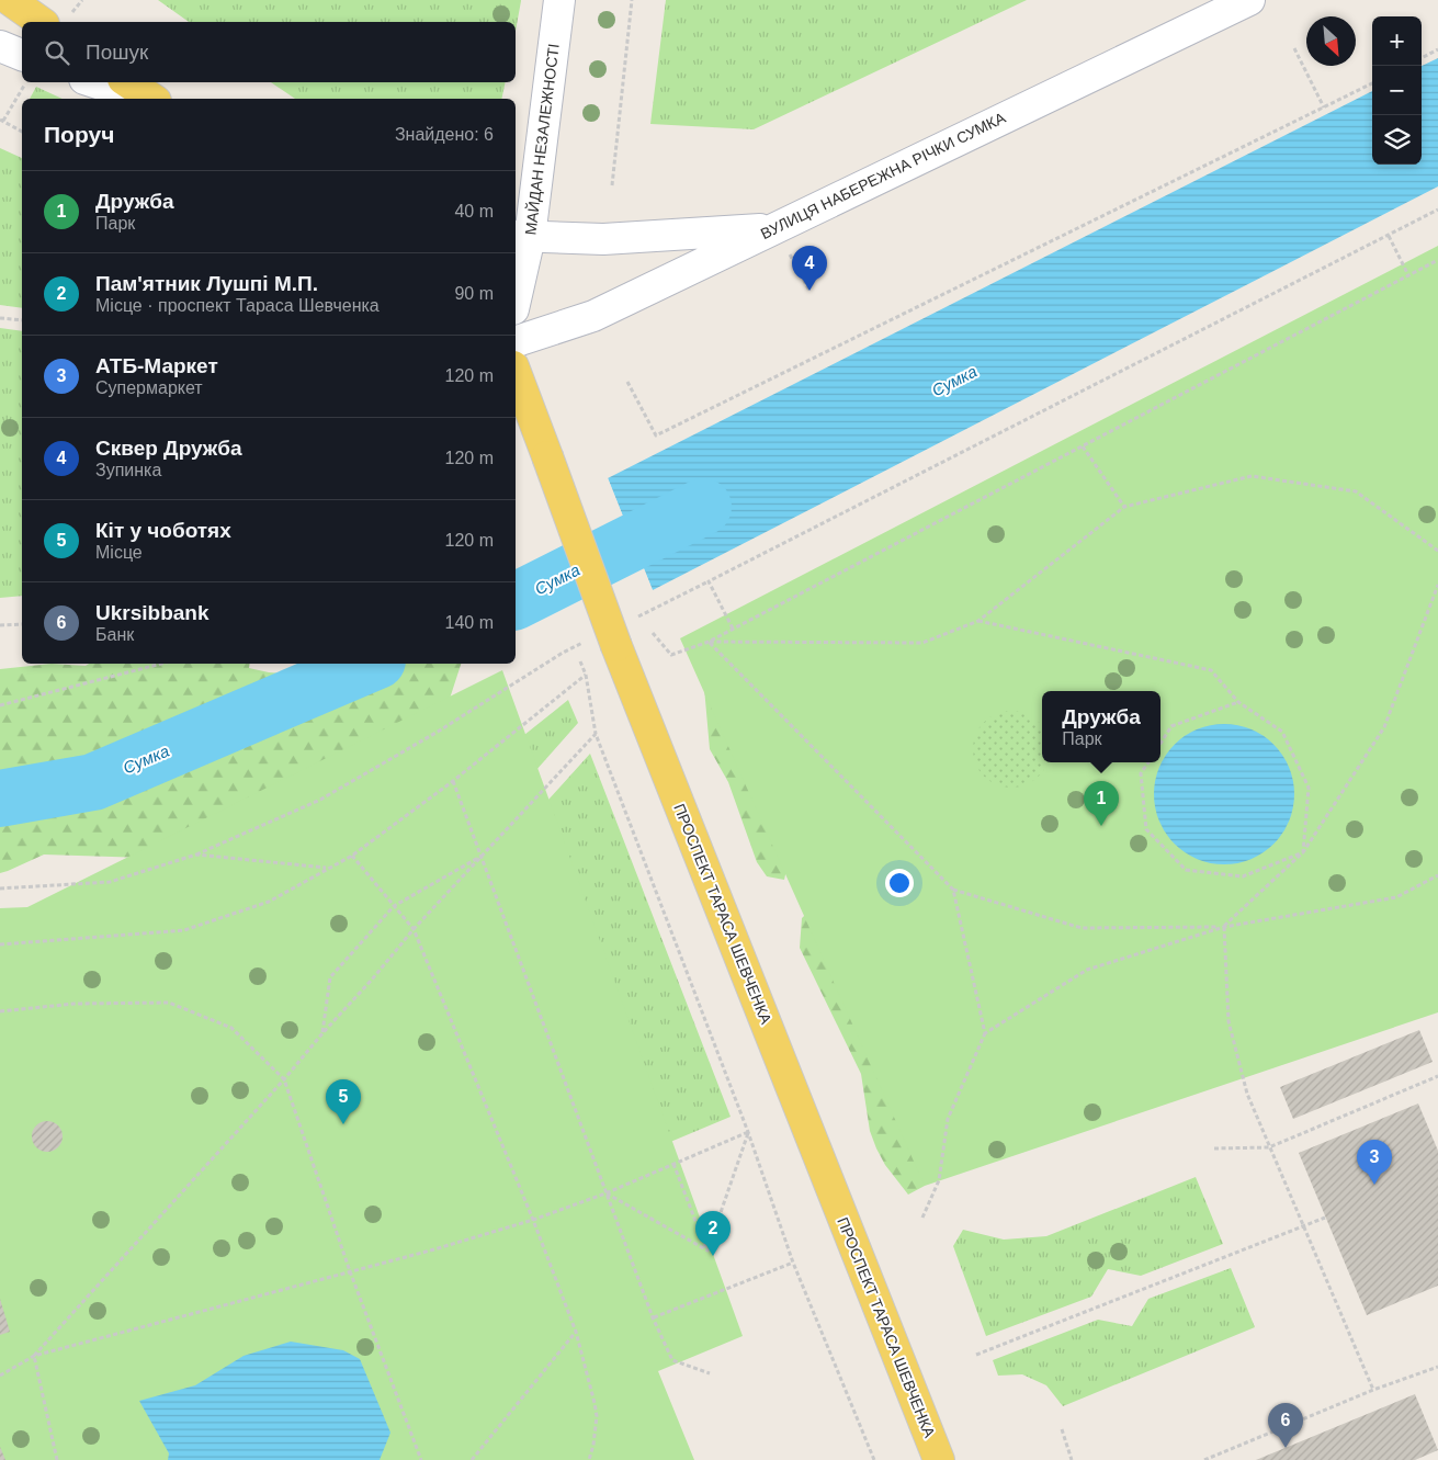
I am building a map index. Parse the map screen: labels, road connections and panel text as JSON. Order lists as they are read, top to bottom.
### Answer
{
  "streets": {
    "main road": ["МАЙДАН НЕЗАЛЕЖНОСТІ", "ВУЛИЦЯ НАБЕРЕЖНА РІЧКИ СУМКА", "ПРОСПЕКТ ТАРАСА ШЕВЧЕНКА"]
  },
  "water": ["Сумка"],
  "north": "bottom right",
  "page": {
    "map_buttons": ["+", "−"],
    "search": "Пошук",
    "heading": ["Поруч", "Знайдено: 6"],
    "list": [
      {
        "mark": "1",
        "name": "Дружба",
        "note": "Парк",
        "value": "40 m"
      },
      {
        "mark": "2",
        "name": "Пам'ятник Лушпі М.П.",
        "note": "Місце · проспект Тараса Шевченка",
        "value": "90 m"
      },
      {
        "mark": "3",
        "name": "АТБ-Маркет",
        "note": "Супермаркет",
        "value": "120 m"
      },
      {
        "mark": "4",
        "name": "Сквер Дружба",
        "note": "Зупинка",
        "value": "120 m"
      },
      {
        "mark": "5",
        "name": "Кіт у чоботях",
        "note": "Місце",
        "value": "120 m"
      },
      {
        "mark": "6",
        "name": "Ukrsibbank",
        "note": "Банк",
        "value": "140 m"
      }
    ],
    "pins": [
      "4",
      "1",
      "5",
      "3",
      "2",
      "6"
    ],
    "popup": ["Дружба", "Парк"]
  }
}
